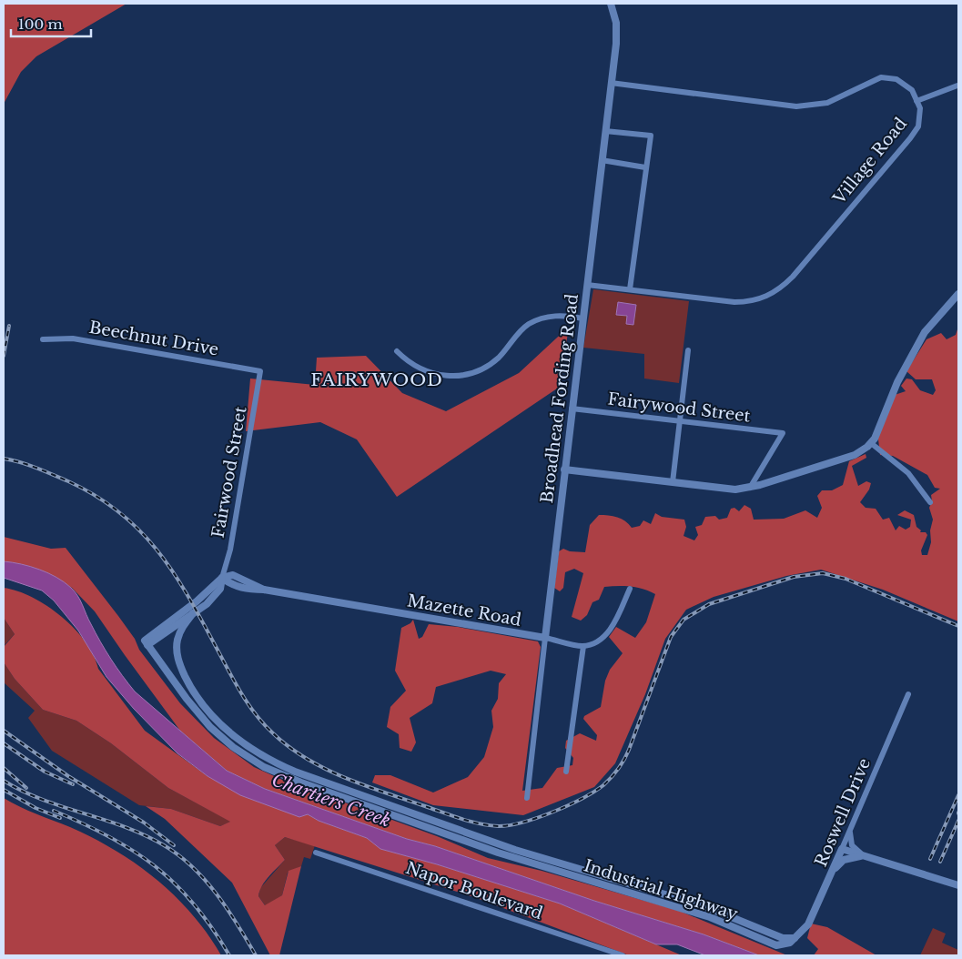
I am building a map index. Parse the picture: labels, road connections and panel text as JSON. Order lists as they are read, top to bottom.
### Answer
{
  "streets": {
    "street": [
      "Village Road",
      "Beechnut Drive",
      "Broadhead Fording Road",
      "Fairywood Street",
      "Fairwood Street",
      "Mazette Road",
      "Roswell Drive",
      "Industrial Highway",
      "Napor Boulevard"
    ]
  },
  "crossings": [
    ["Village Road", "Broadhead Fording Road"],
    ["Beechnut Drive", "Fairwood Street"],
    ["Broadhead Fording Road", "Fairywood Street"],
    ["Broadhead Fording Road", "Mazette Road"],
    ["Fairwood Street", "Mazette Road"],
    ["Fairwood Street", "Industrial Highway"],
    ["Roswell Drive", "Industrial Highway"]
  ],
  "districts": ["FAIRYWOOD"],
  "water": ["Chartiers Creek"],
  "scale_bar": "100 m"
}
